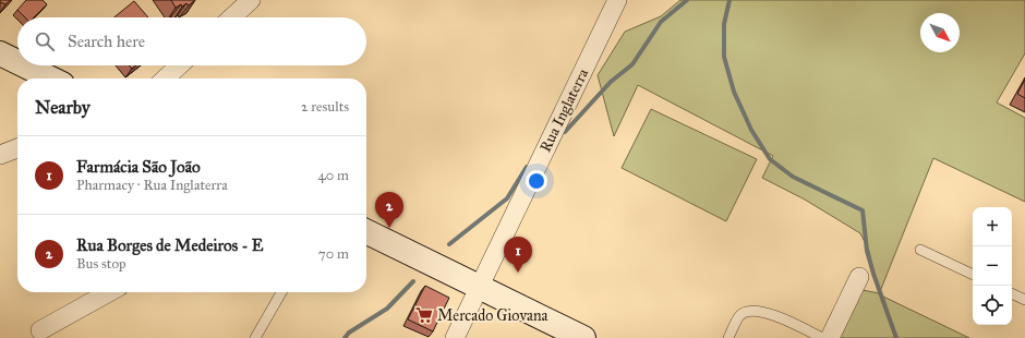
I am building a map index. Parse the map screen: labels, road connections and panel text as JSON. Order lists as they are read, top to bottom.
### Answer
{
  "streets": {
    "street": ["Rua Inglaterra"]
  },
  "places": {
    "supermarket": ["Mercado Giovana"]
  },
  "north": "bottom right",
  "page": {
    "search": "Search here",
    "heading": ["Nearby", "2 results"],
    "list": [
      {
        "mark": "1",
        "name": "Farmácia São João",
        "note": "Pharmacy · Rua Inglaterra",
        "value": "40 m"
      },
      {
        "mark": "2",
        "name": "Rua Borges de Medeiros - E",
        "note": "Bus stop",
        "value": "70 m"
      }
    ],
    "pins": ["2", "1"],
    "map_buttons": ["+", "−"]
  }
}
